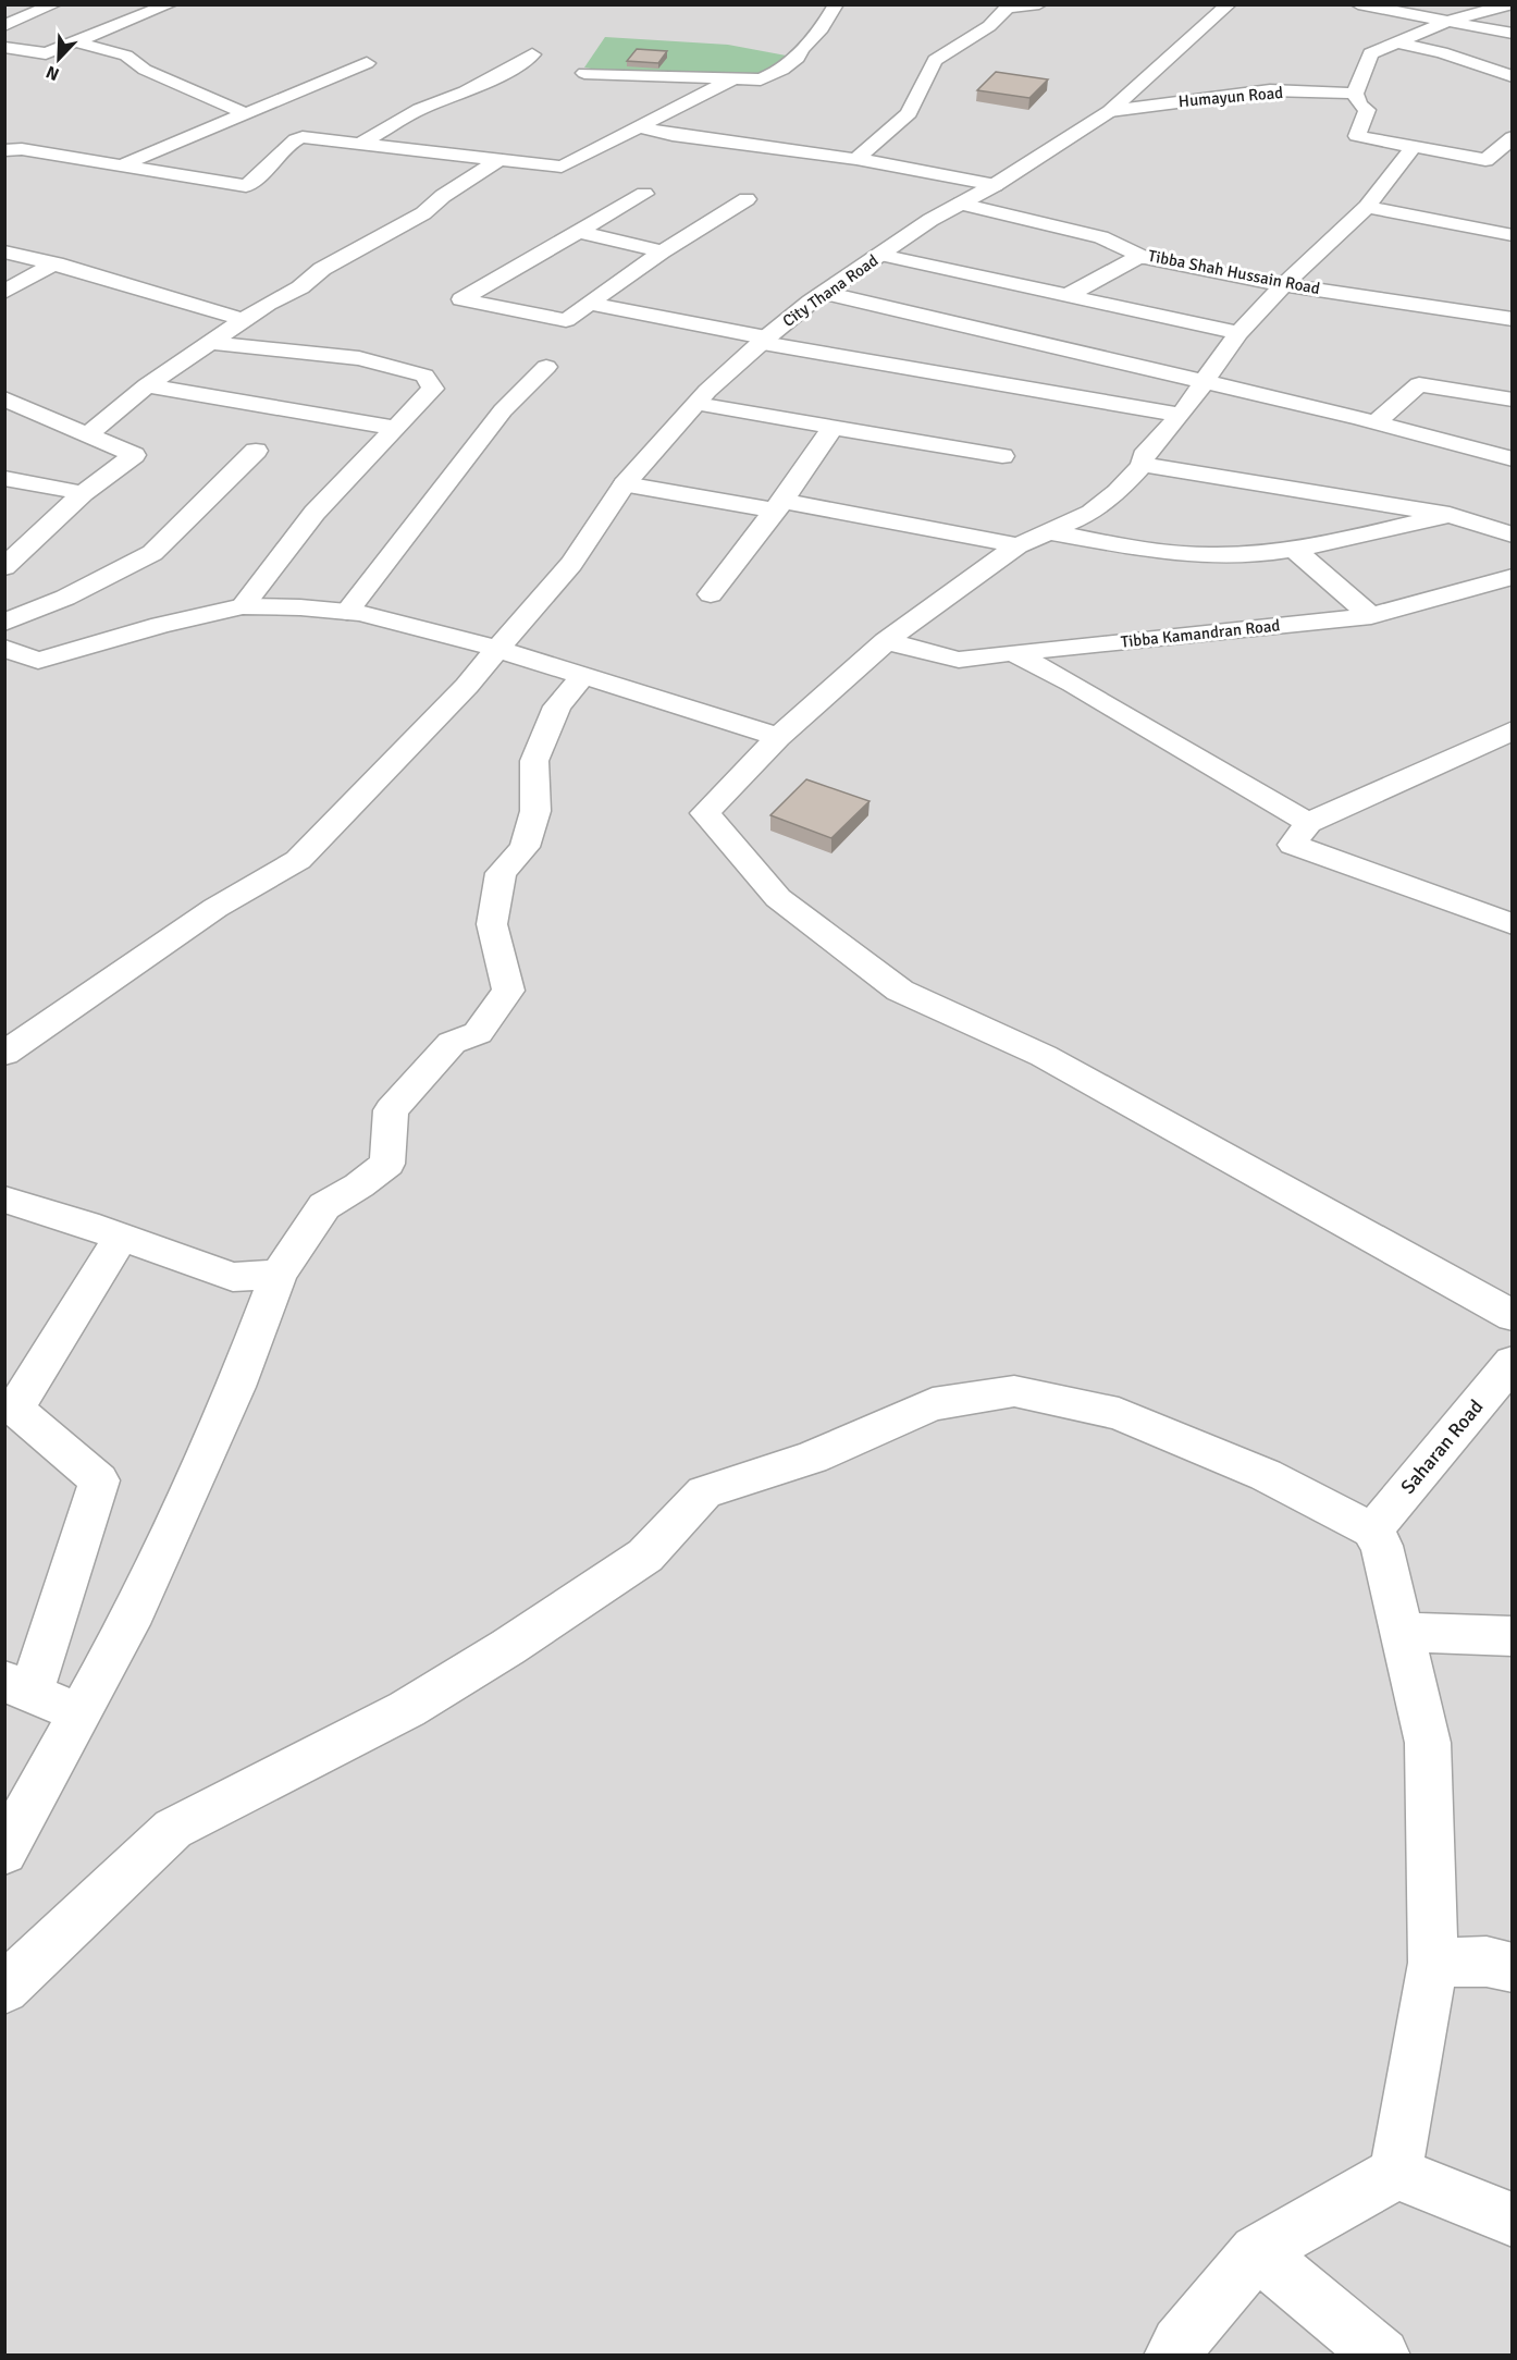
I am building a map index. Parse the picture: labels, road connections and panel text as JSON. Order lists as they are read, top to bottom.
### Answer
{
  "streets": {
    "street": [
      "Humayun Road",
      "Tibba Shah Hussain Road",
      "City Thana Road",
      "Tibba Kamandran Road",
      "Saharan Road"
    ]
  },
  "crossings": [
    ["Humayun Road", "City Thana Road"],
    ["Tibba Shah Hussain Road", "City Thana Road"]
  ],
  "north": "bottom left"
}
